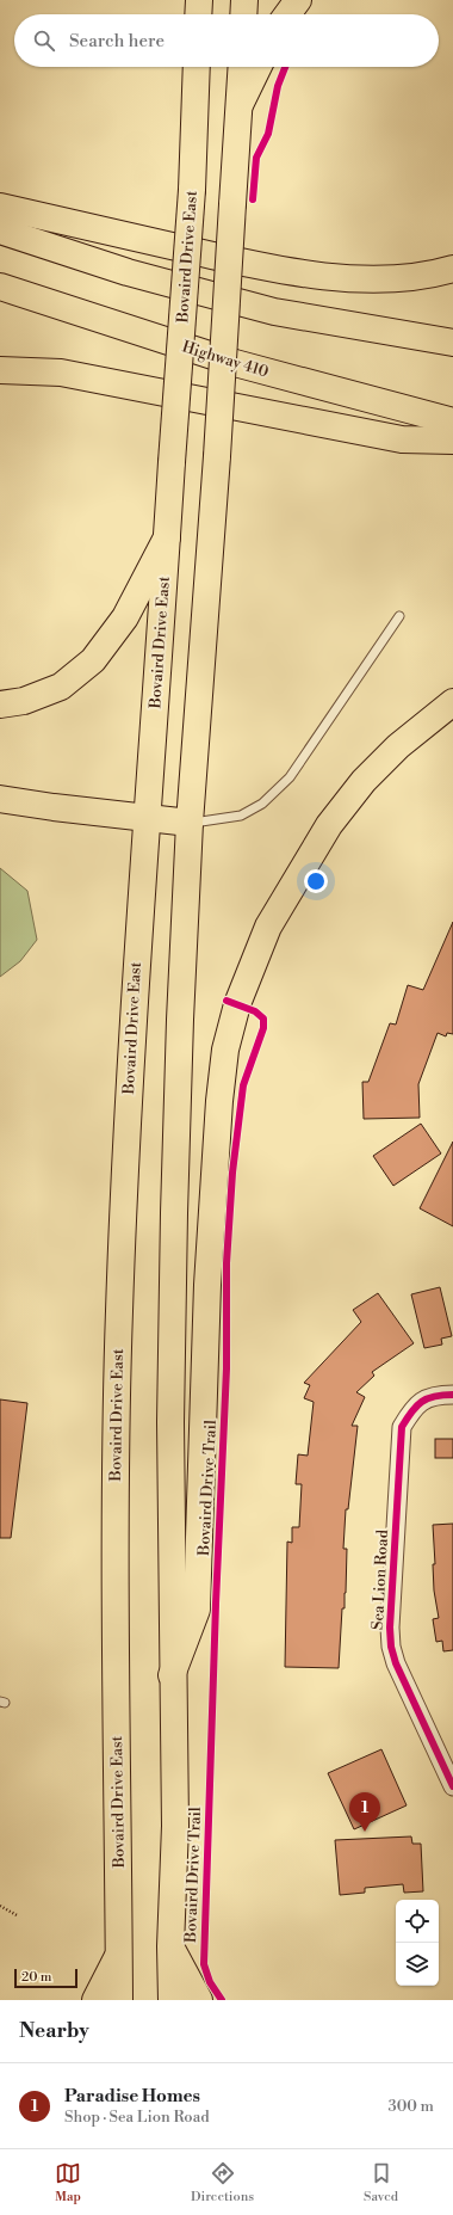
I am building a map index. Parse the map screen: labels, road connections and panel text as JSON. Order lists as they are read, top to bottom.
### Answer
{
  "streets": {
    "main road": ["Bovaird Drive East", "Highway 410"],
    "street": ["Sea Lion Road"],
    "cycle path": ["Bovaird Drive Trail"]
  },
  "scale_bar": "20 m",
  "page": {
    "search": "Search here",
    "pins": "1",
    "scale": "20 m",
    "heading": "Nearby",
    "list": [
      {
        "mark": "1",
        "name": "Paradise Homes",
        "note": "Shop · Sea Lion Road",
        "value": "300 m"
      }
    ],
    "nav": ["Map", "Directions", "Saved"]
  }
}
